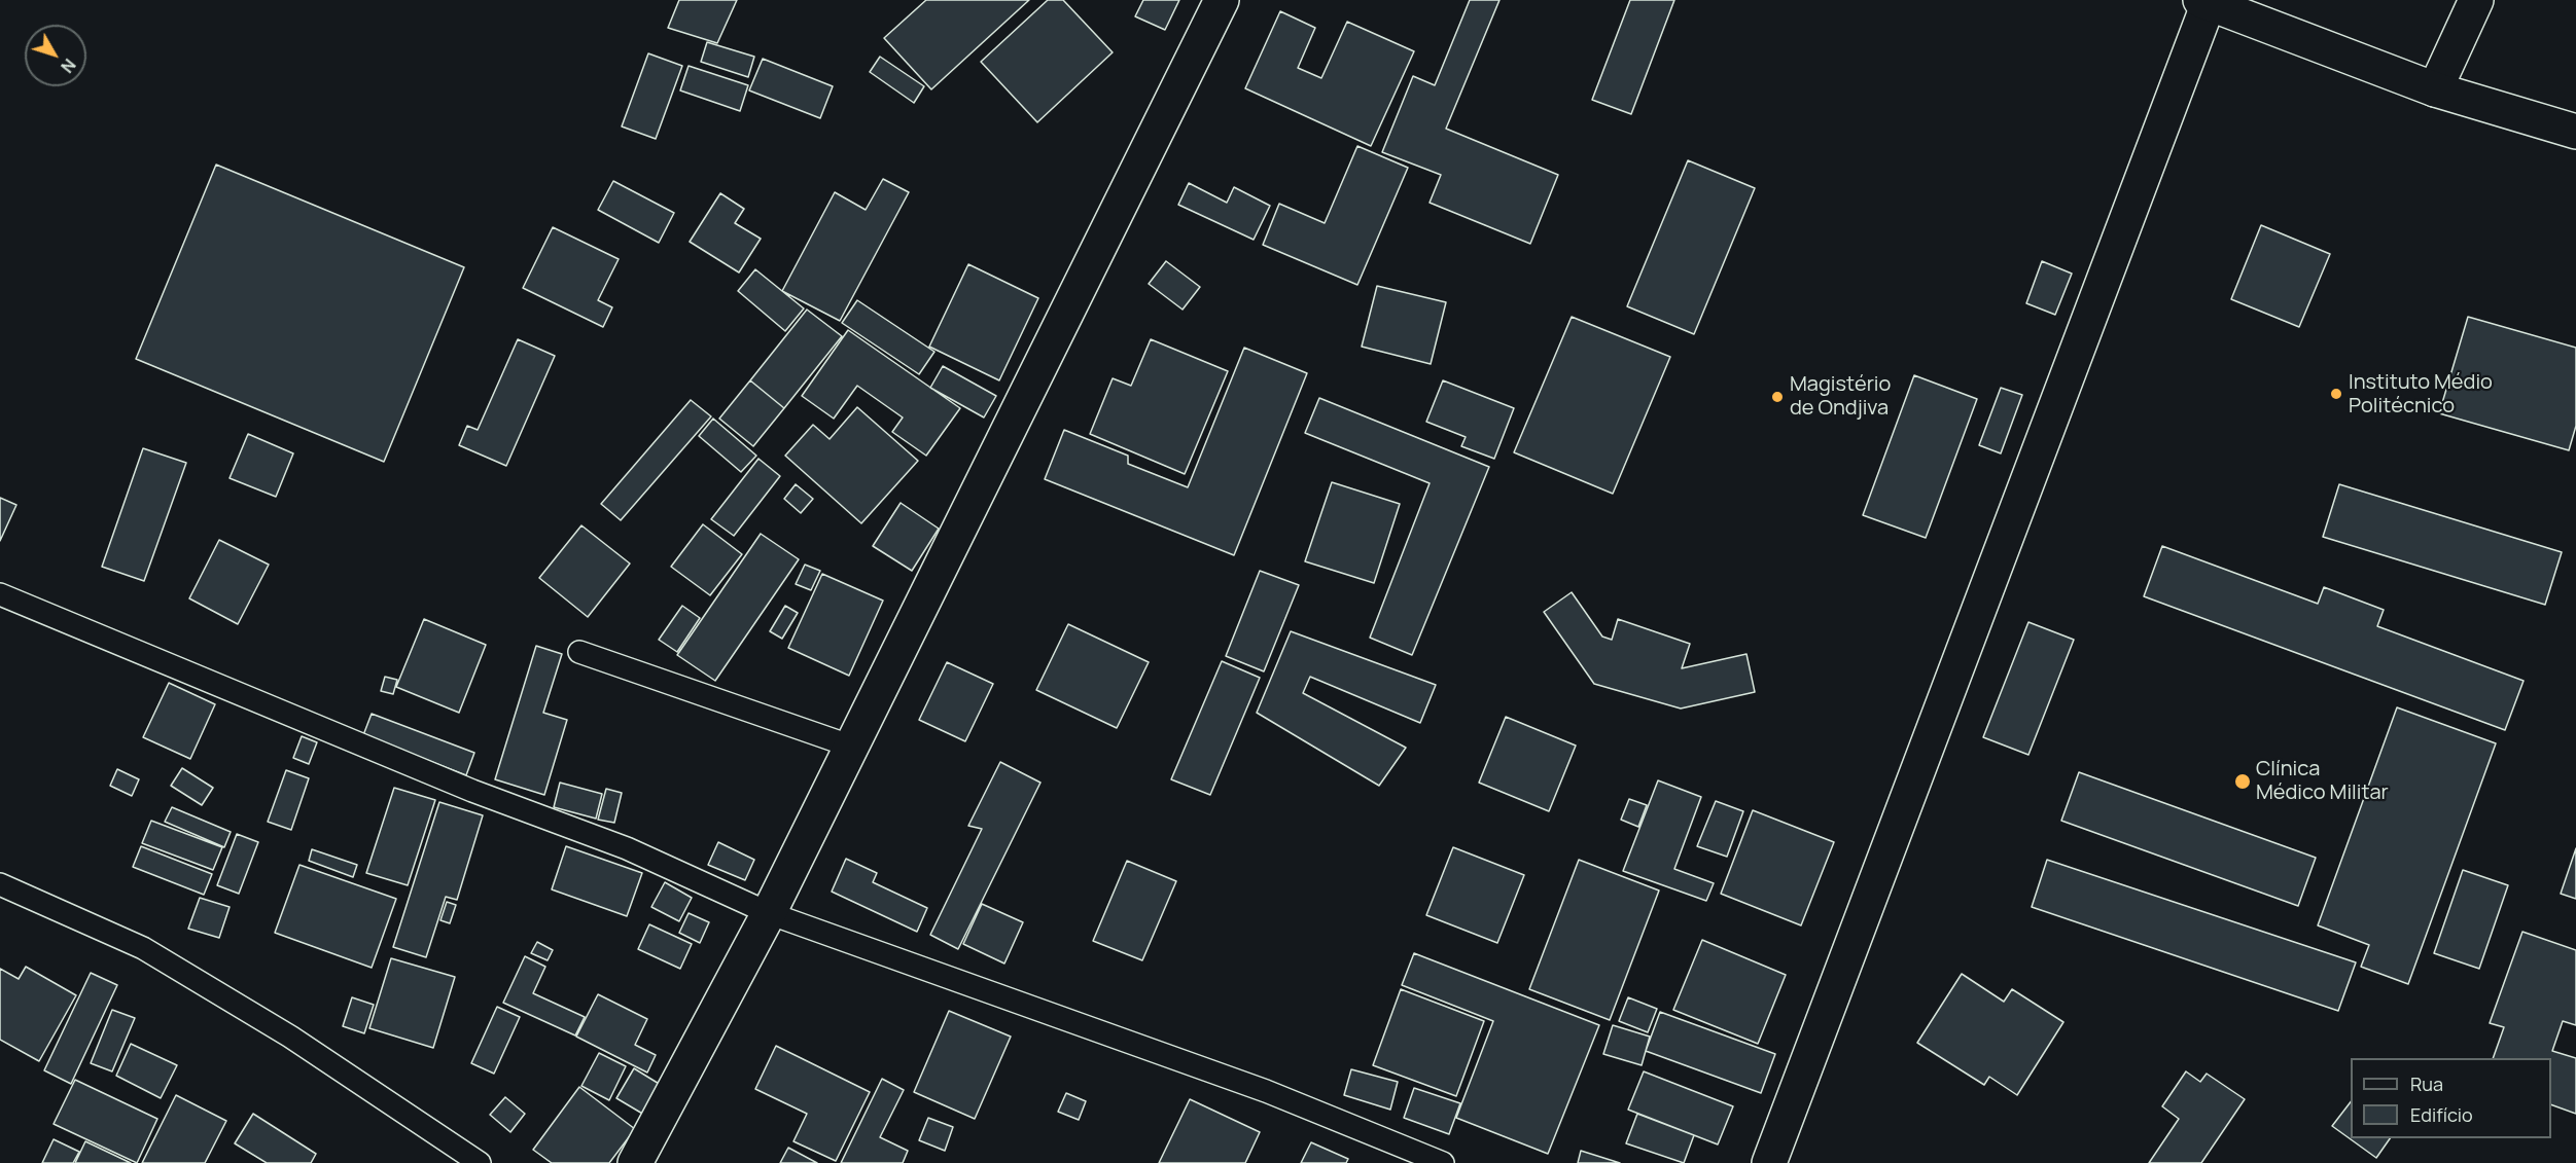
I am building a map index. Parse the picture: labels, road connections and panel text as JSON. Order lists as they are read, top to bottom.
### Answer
{
  "places": ["Instituto Médio Politécnico", "Magistério de Ondjiva", "Clínica Médico Militar"],
  "legend": ["Rua", "Edifício"],
  "north": "bottom right"
}
